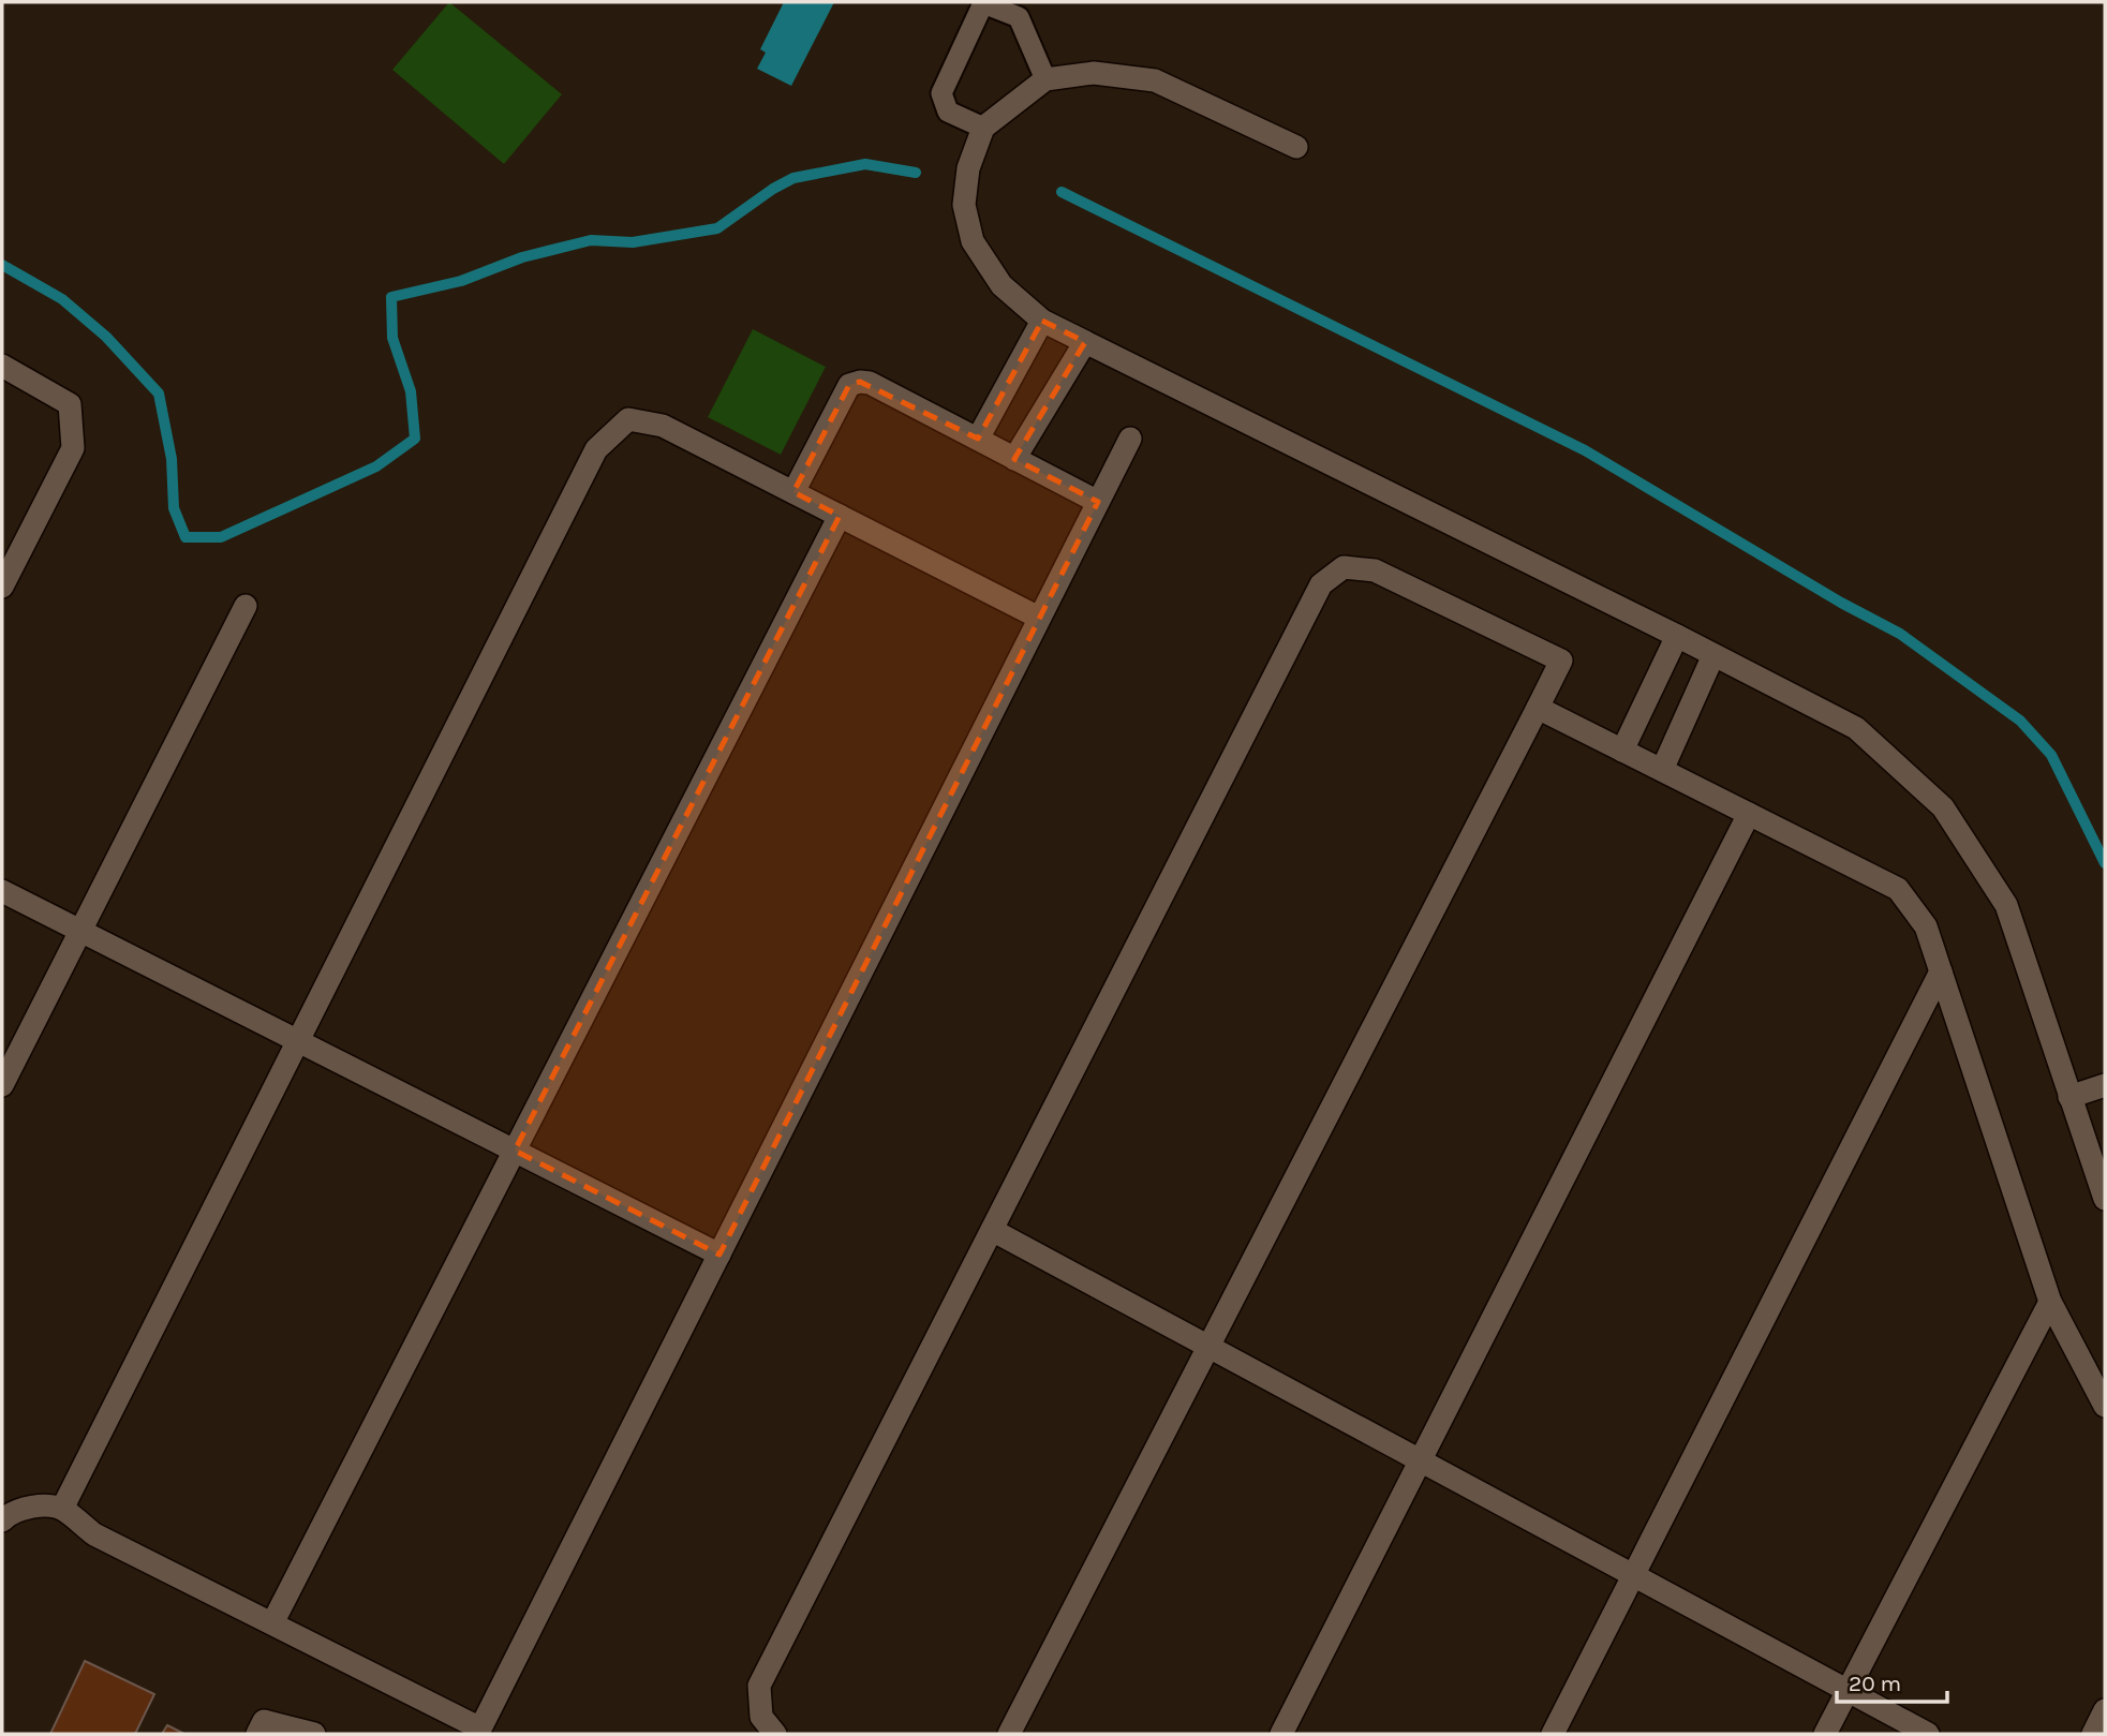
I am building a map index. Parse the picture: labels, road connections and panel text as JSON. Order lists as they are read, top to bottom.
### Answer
{
  "scale_bar": "20 m"
}
